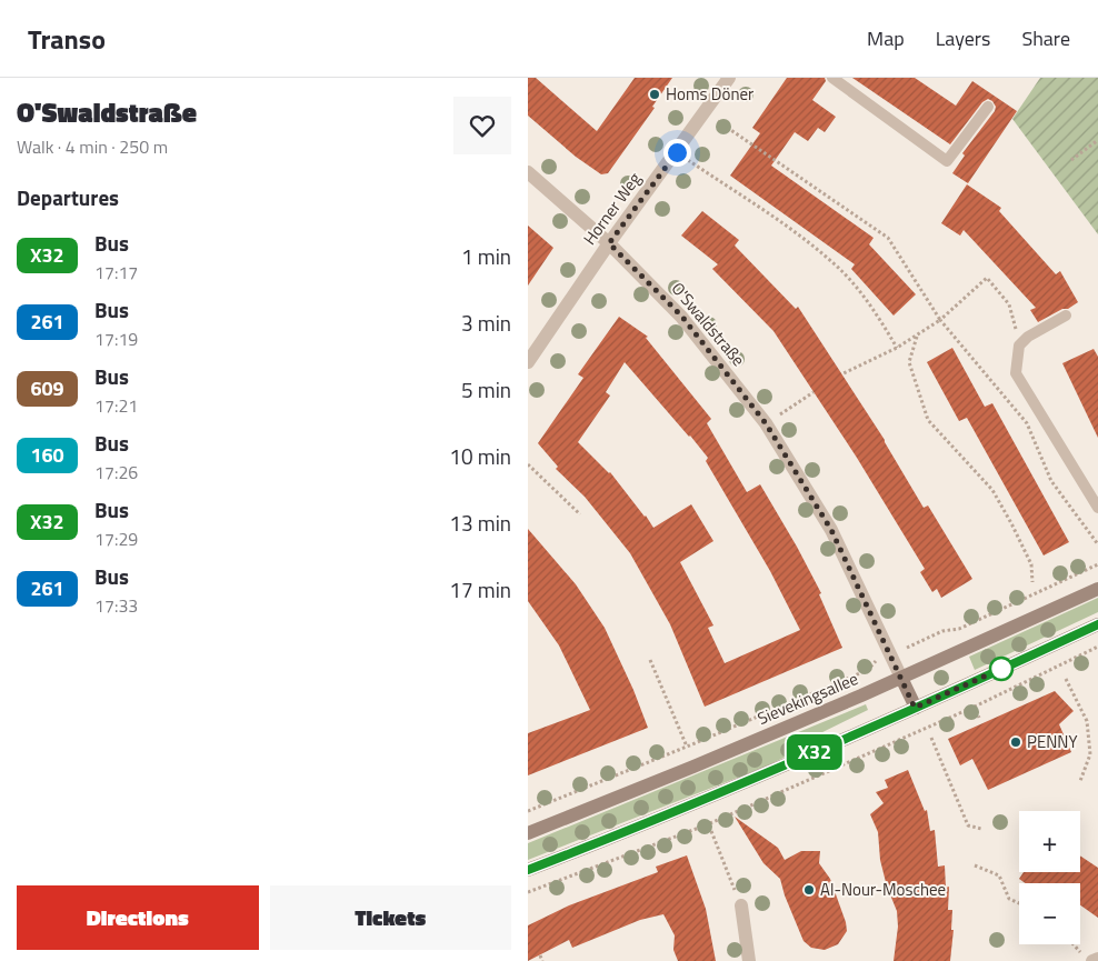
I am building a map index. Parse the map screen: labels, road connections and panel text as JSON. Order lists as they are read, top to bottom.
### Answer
{
  "streets": {
    "main road": ["Sievekingsallee"],
    "street": ["Horner Weg", "O'Swaldstraße"]
  },
  "crossings": [
    ["Horner Weg", "O'Swaldstraße"],
    ["O'Swaldstraße", "Sievekingsallee"]
  ],
  "places": ["Homs Döner", "PENNY", "Al-Nour-Moschee"],
  "lines": ["bus line X32"],
  "page": {
    "header": "Transo",
    "nav": ["Map", "Layers", "Share"],
    "heading": [
      ["O'Swaldstraße", "Walk · 4 min · 250 m"],
      "Departures"
    ],
    "on_map": "X32",
    "list": [
      {
        "mark": "X32",
        "name": "Bus",
        "note": "17:17",
        "value": "1 min"
      },
      {
        "mark": "261",
        "name": "Bus",
        "note": "17:19",
        "value": "3 min"
      },
      {
        "mark": "609",
        "name": "Bus",
        "note": "17:21",
        "value": "5 min"
      },
      {
        "mark": "160",
        "name": "Bus",
        "note": "17:26",
        "value": "10 min"
      },
      {
        "mark": "X32",
        "name": "Bus",
        "note": "17:29",
        "value": "13 min"
      },
      {
        "mark": "261",
        "name": "Bus",
        "note": "17:33",
        "value": "17 min"
      }
    ],
    "map_buttons": ["+", "−"],
    "buttons": ["Directions", "Tickets"]
  }
}
